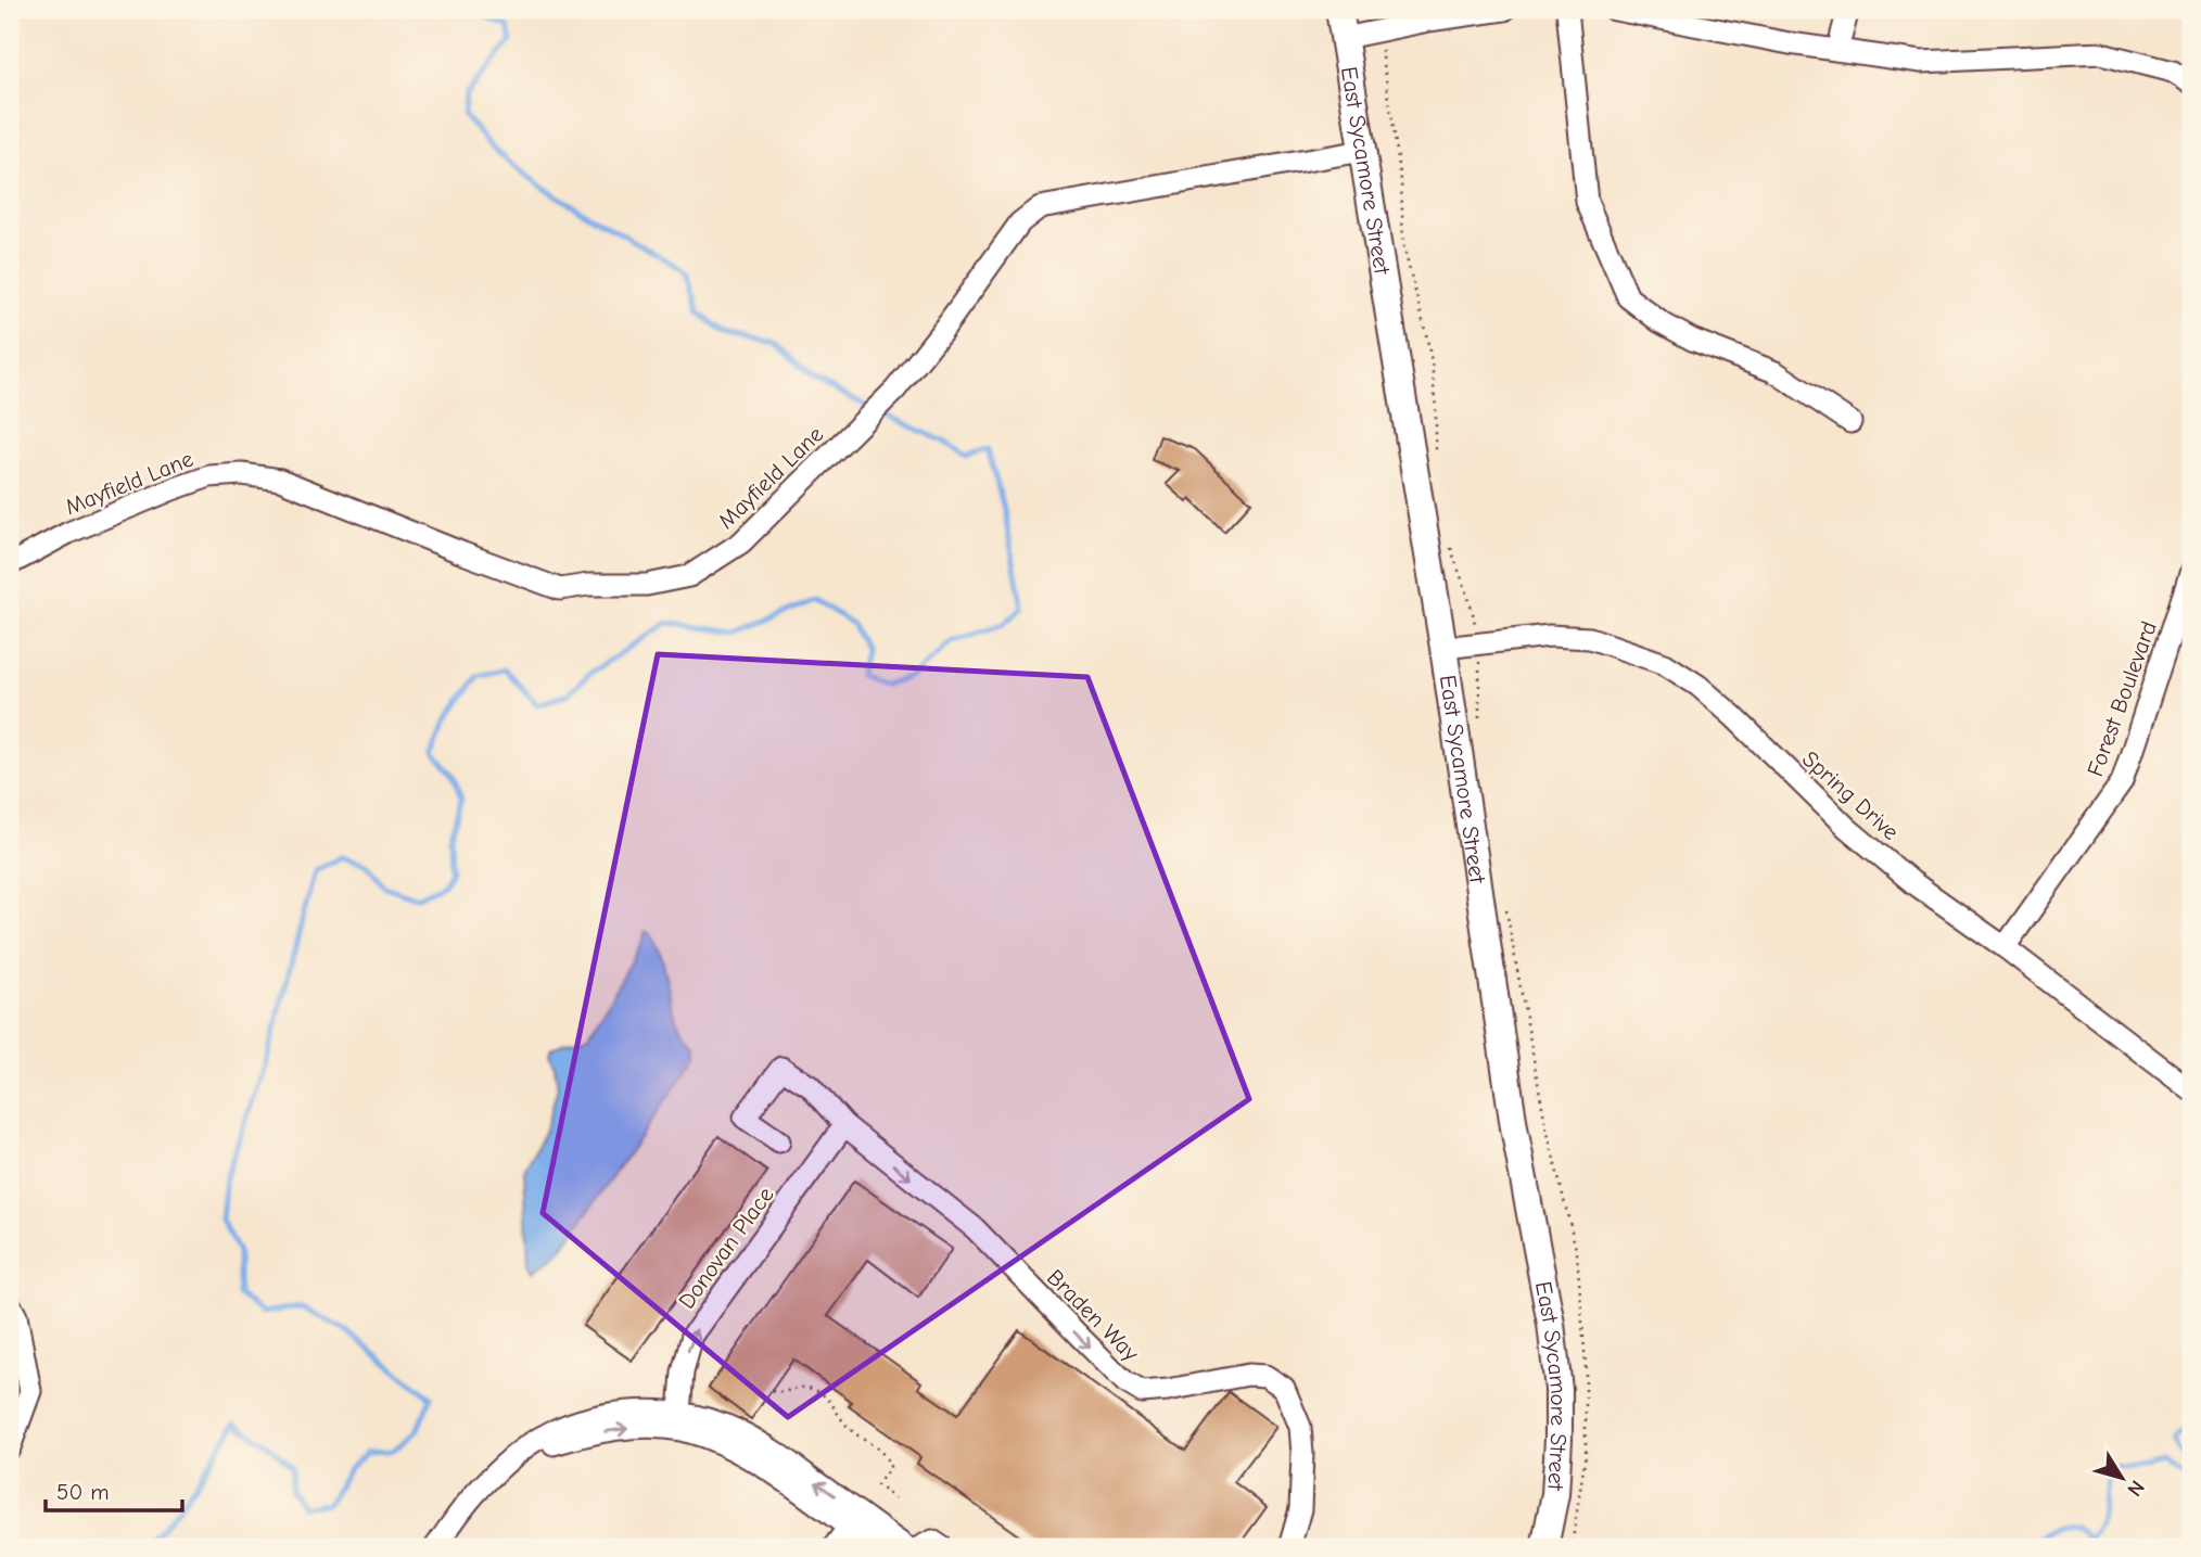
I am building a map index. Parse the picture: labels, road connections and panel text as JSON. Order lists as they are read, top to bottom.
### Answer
{
  "streets": {
    "main road": ["East Sycamore Street"],
    "street": [
      "Mayfield Lane",
      "Forest Boulevard",
      "Spring Drive",
      "Donovan Place",
      "Braden Way"
    ]
  },
  "crossings": [
    ["East Sycamore Street", "Mayfield Lane"],
    ["East Sycamore Street", "Spring Drive"],
    ["Forest Boulevard", "Spring Drive"],
    ["Donovan Place", "Braden Way"]
  ],
  "one_way": ["Donovan Place", "Braden Way"],
  "scale_bar": "50 m",
  "north": "bottom right"
}
